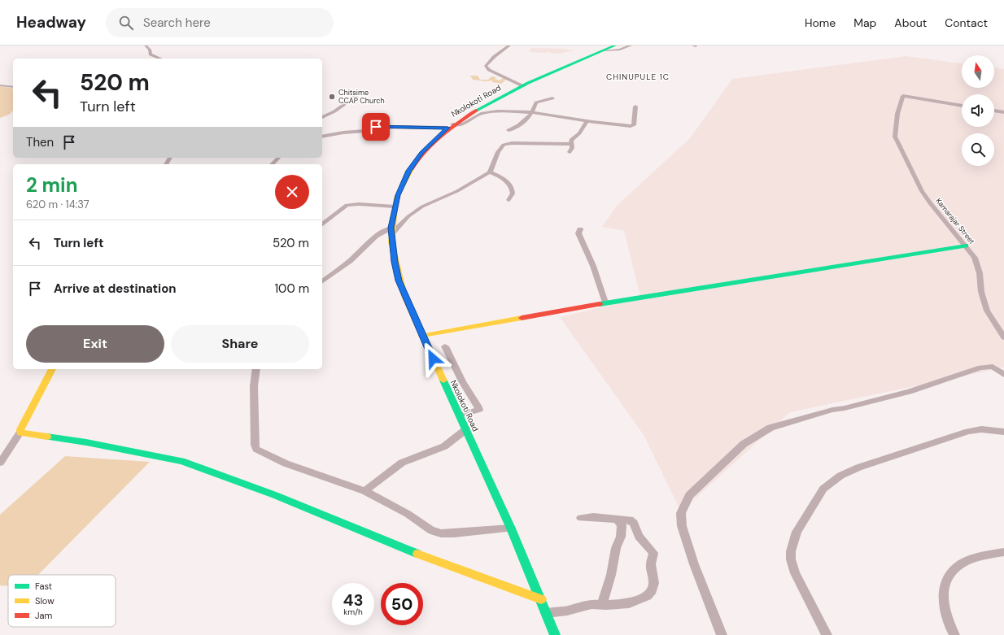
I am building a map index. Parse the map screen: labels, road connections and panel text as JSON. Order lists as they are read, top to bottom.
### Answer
{
  "streets": {
    "main road": ["Nkolokoti Road"],
    "street": ["Kamarajar Street"]
  },
  "districts": ["CHINUPULE 1C"],
  "places": ["Chitsime CCAP Church"],
  "legend": ["Fast", "Slow", "Jam"],
  "north": "top",
  "page": {
    "header": "Headway",
    "search": "Search here",
    "nav": [
      "Home",
      "Map",
      "About",
      "Contact"
    ],
    "turn": ["520 m", "Turn left"],
    "then": "Then",
    "heading": ["2 min", "620 m · 14:37"],
    "list": [
      {
        "name": "Turn left",
        "value": "520 m"
      },
      {
        "name": "Arrive at destination",
        "value": "100 m"
      }
    ],
    "buttons": ["Exit", "Share"],
    "speed": "43 km/h",
    "limit": "50"
  }
}
